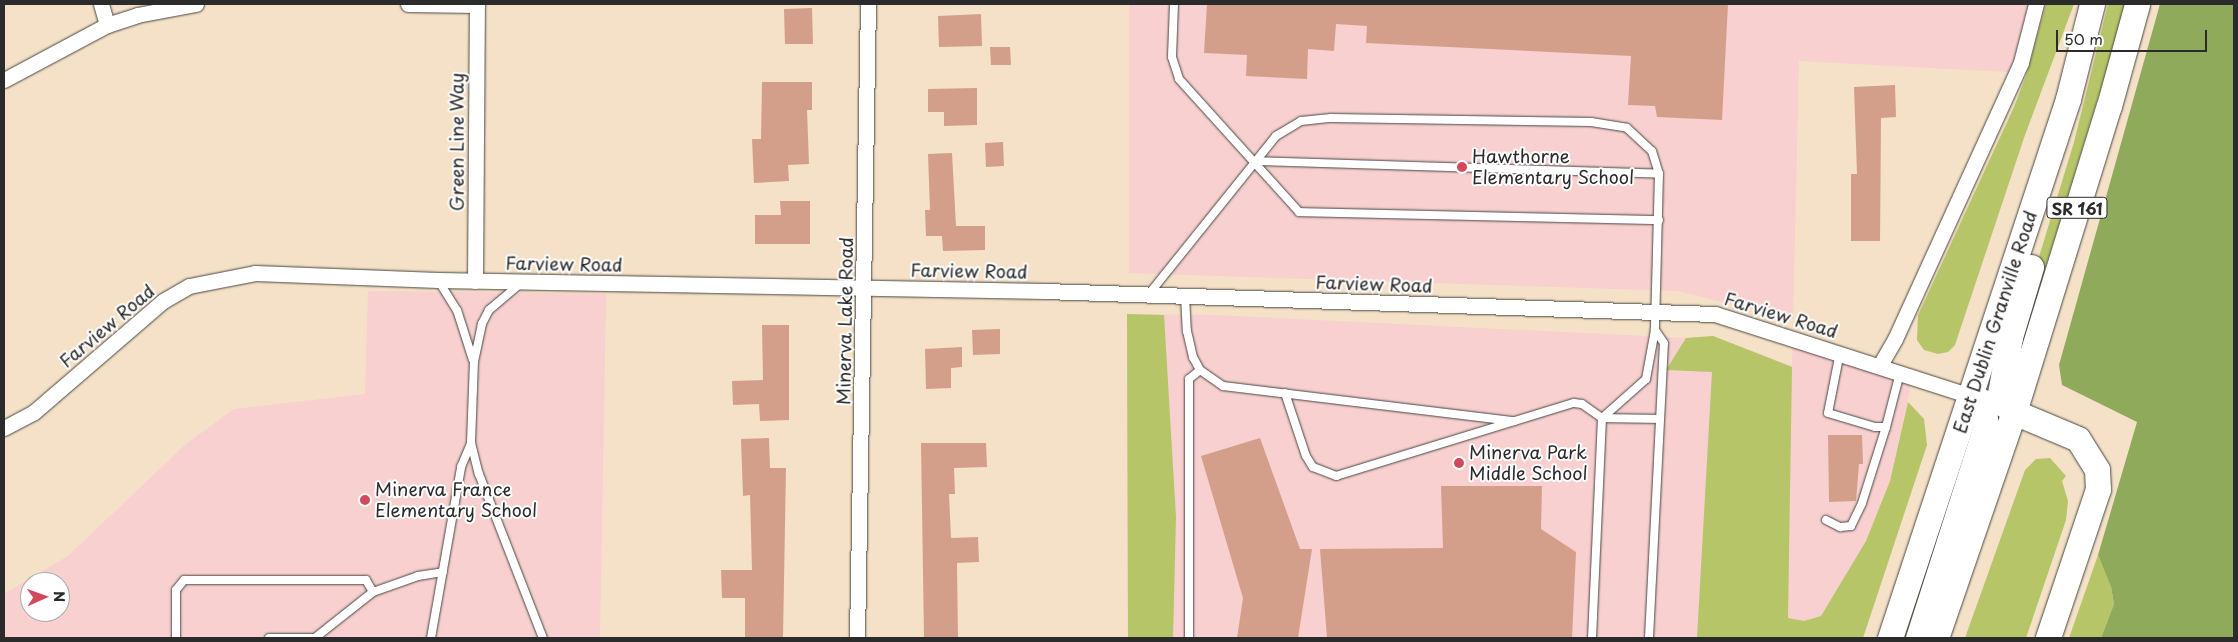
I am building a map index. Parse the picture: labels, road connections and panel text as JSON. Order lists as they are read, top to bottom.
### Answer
{
  "streets": {
    "main road": ["SR 161", "East Dublin Granville Road"],
    "street": ["Green Line Way", "Farview Road", "Minerva Lake Road"]
  },
  "crossings": [
    ["Green Line Way", "Farview Road"],
    ["Farview Road", "Minerva Lake Road"],
    ["Farview Road", "East Dublin Granville Road"]
  ],
  "places": ["Hawthorne Elementary School", "Minerva Park Middle School", "Minerva France Elementary School"],
  "scale_bar": "50 m",
  "north": "right"
}
